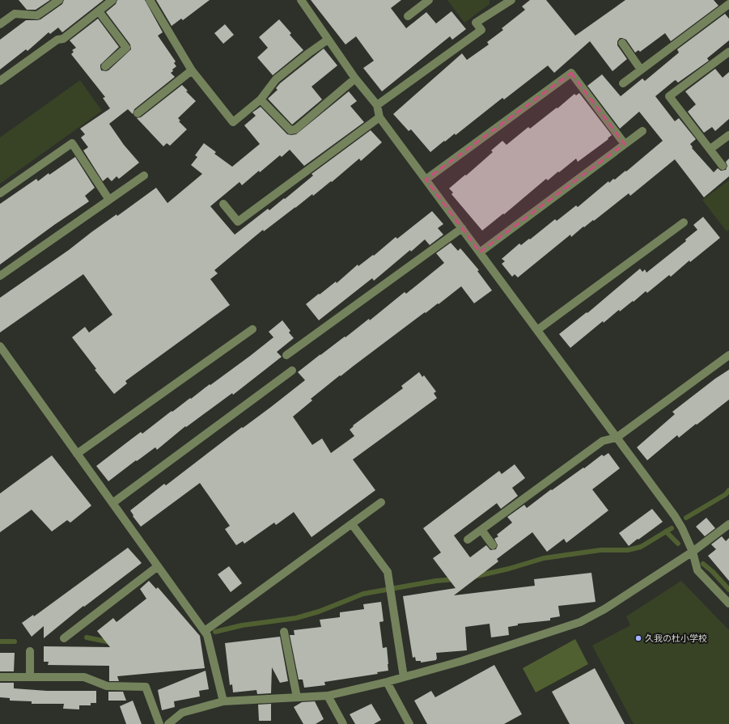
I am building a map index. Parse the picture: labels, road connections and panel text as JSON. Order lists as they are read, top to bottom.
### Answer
{
  "places": ["久我の杜小学校"]
}
